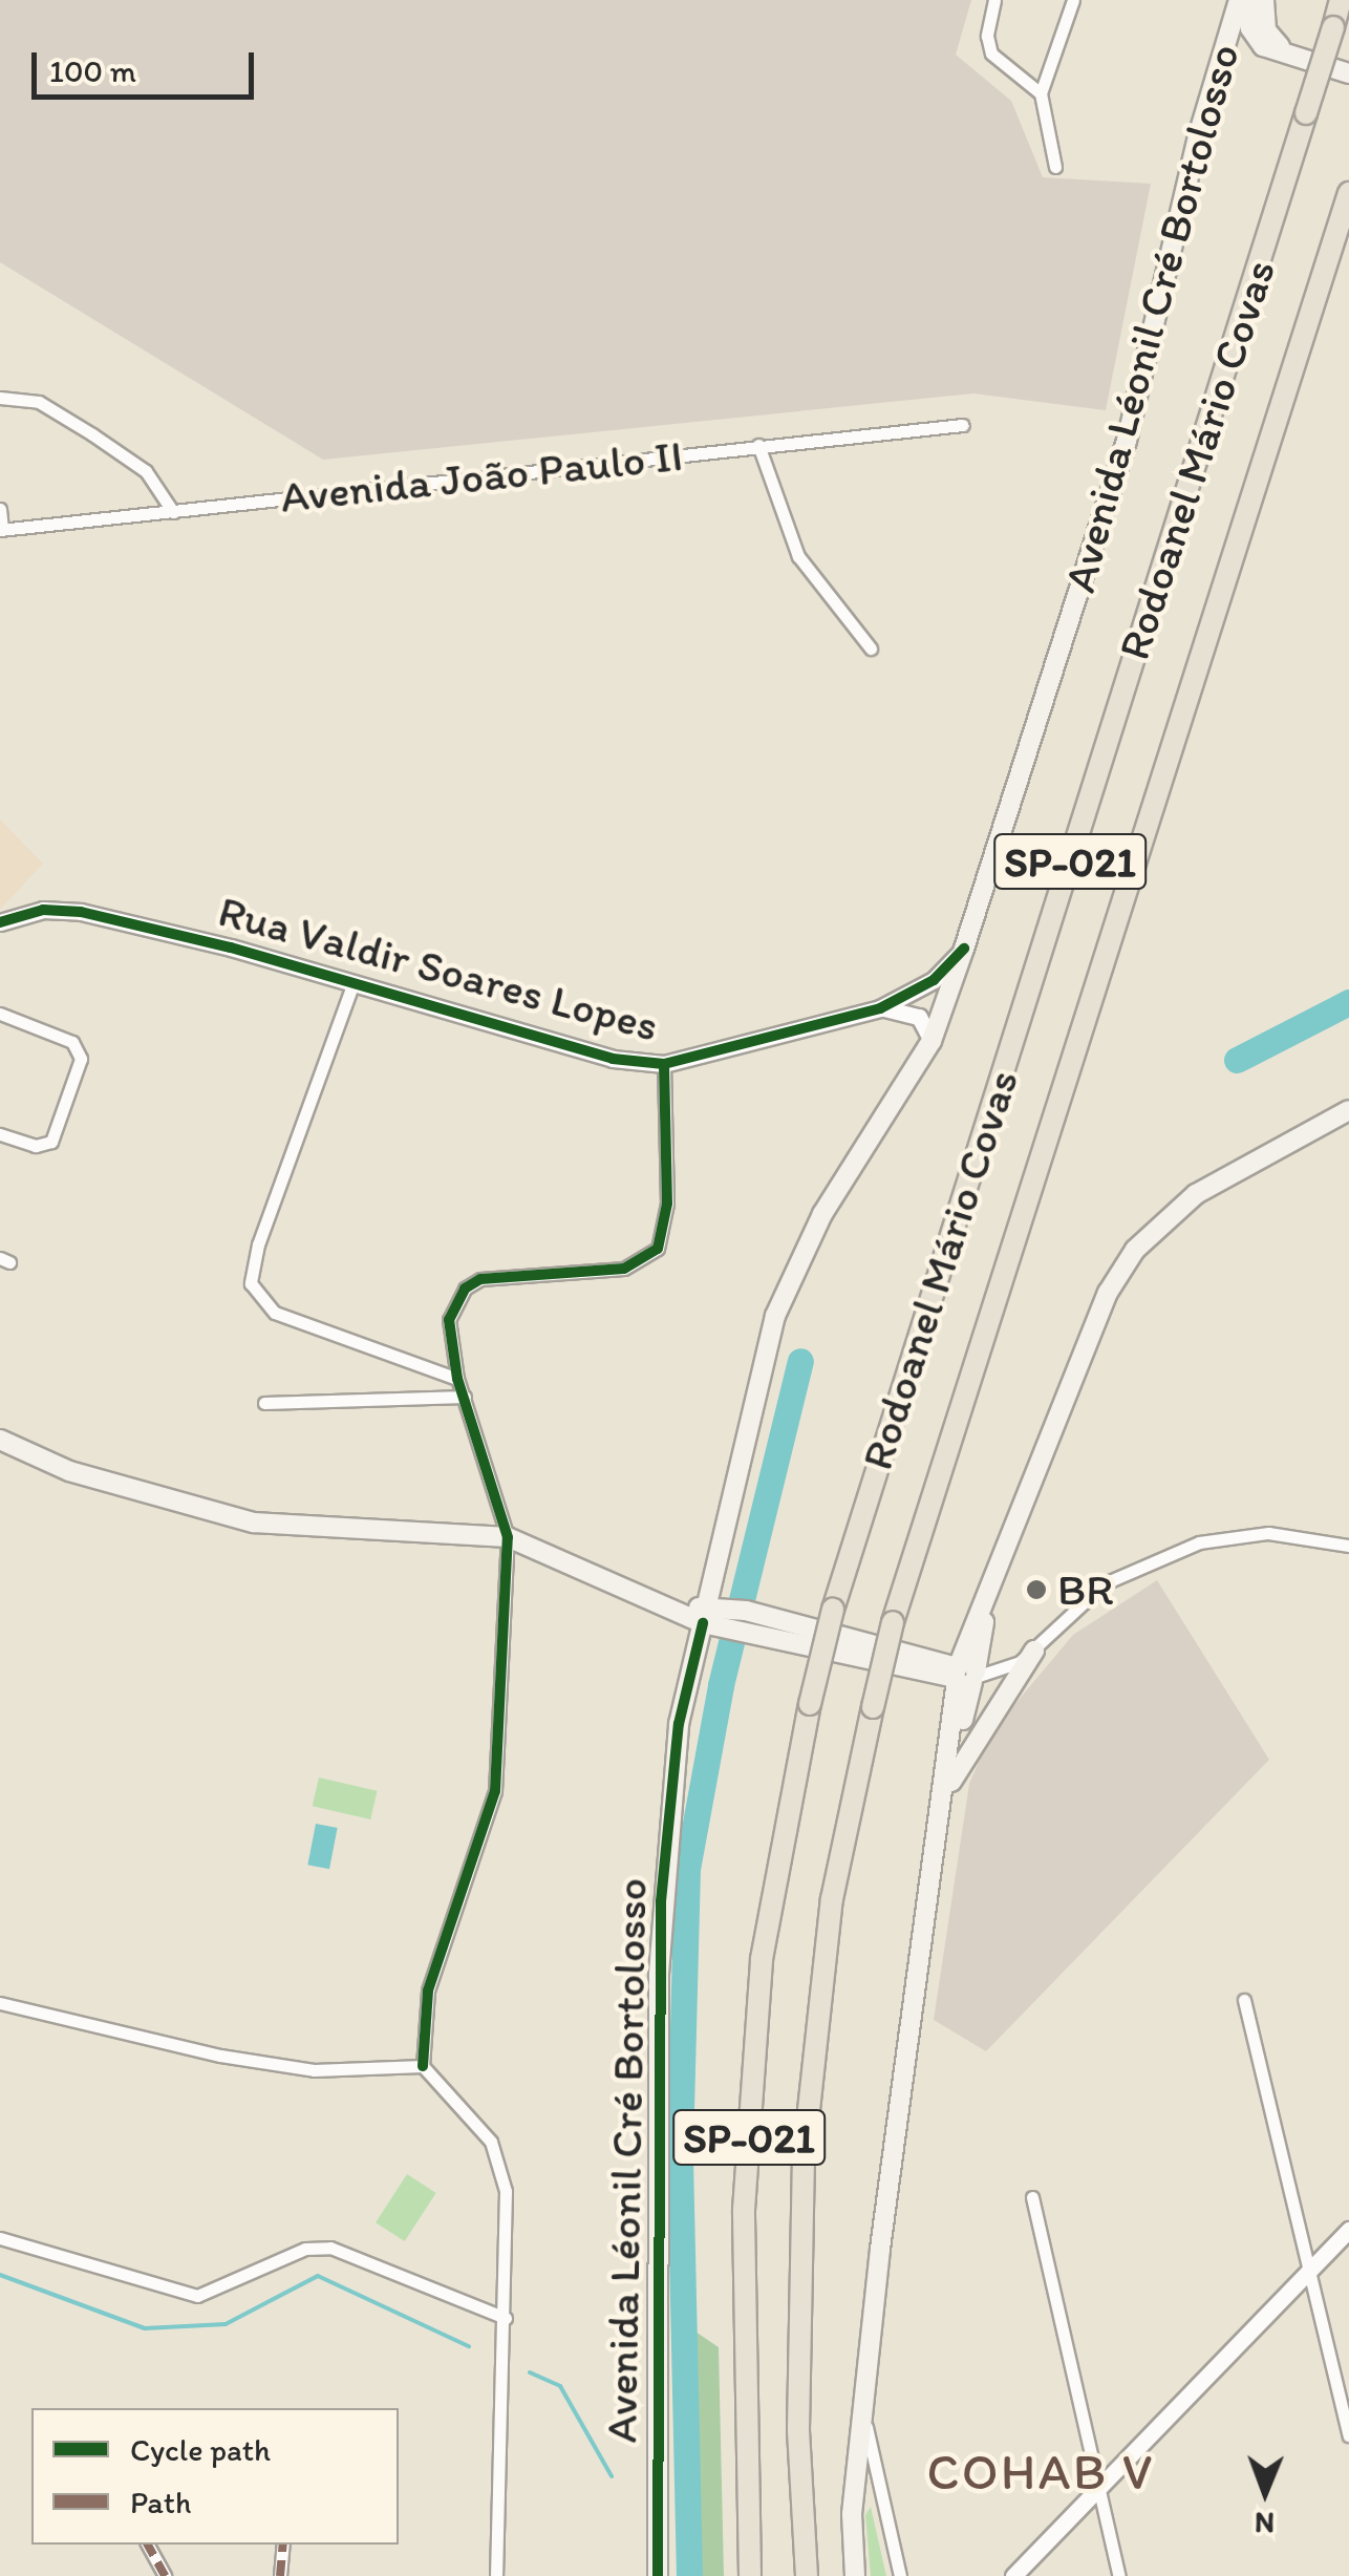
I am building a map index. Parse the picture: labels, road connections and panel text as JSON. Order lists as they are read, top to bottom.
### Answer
{
  "streets": {
    "highway": ["Rodoanel Mário Covas", "SP-021"],
    "main road": ["Avenida Léonil Cré Bortolosso"],
    "street": ["Avenida João Paulo II", "Rua Valdir Soares Lopes"]
  },
  "crossings": [
    ["Avenida Léonil Cré Bortolosso", "Rua Valdir Soares Lopes"]
  ],
  "districts": ["COHAB V"],
  "places": ["BR"],
  "legend": ["Cycle path", "Path"],
  "scale_bar": "100 m",
  "north": "bottom"
}
